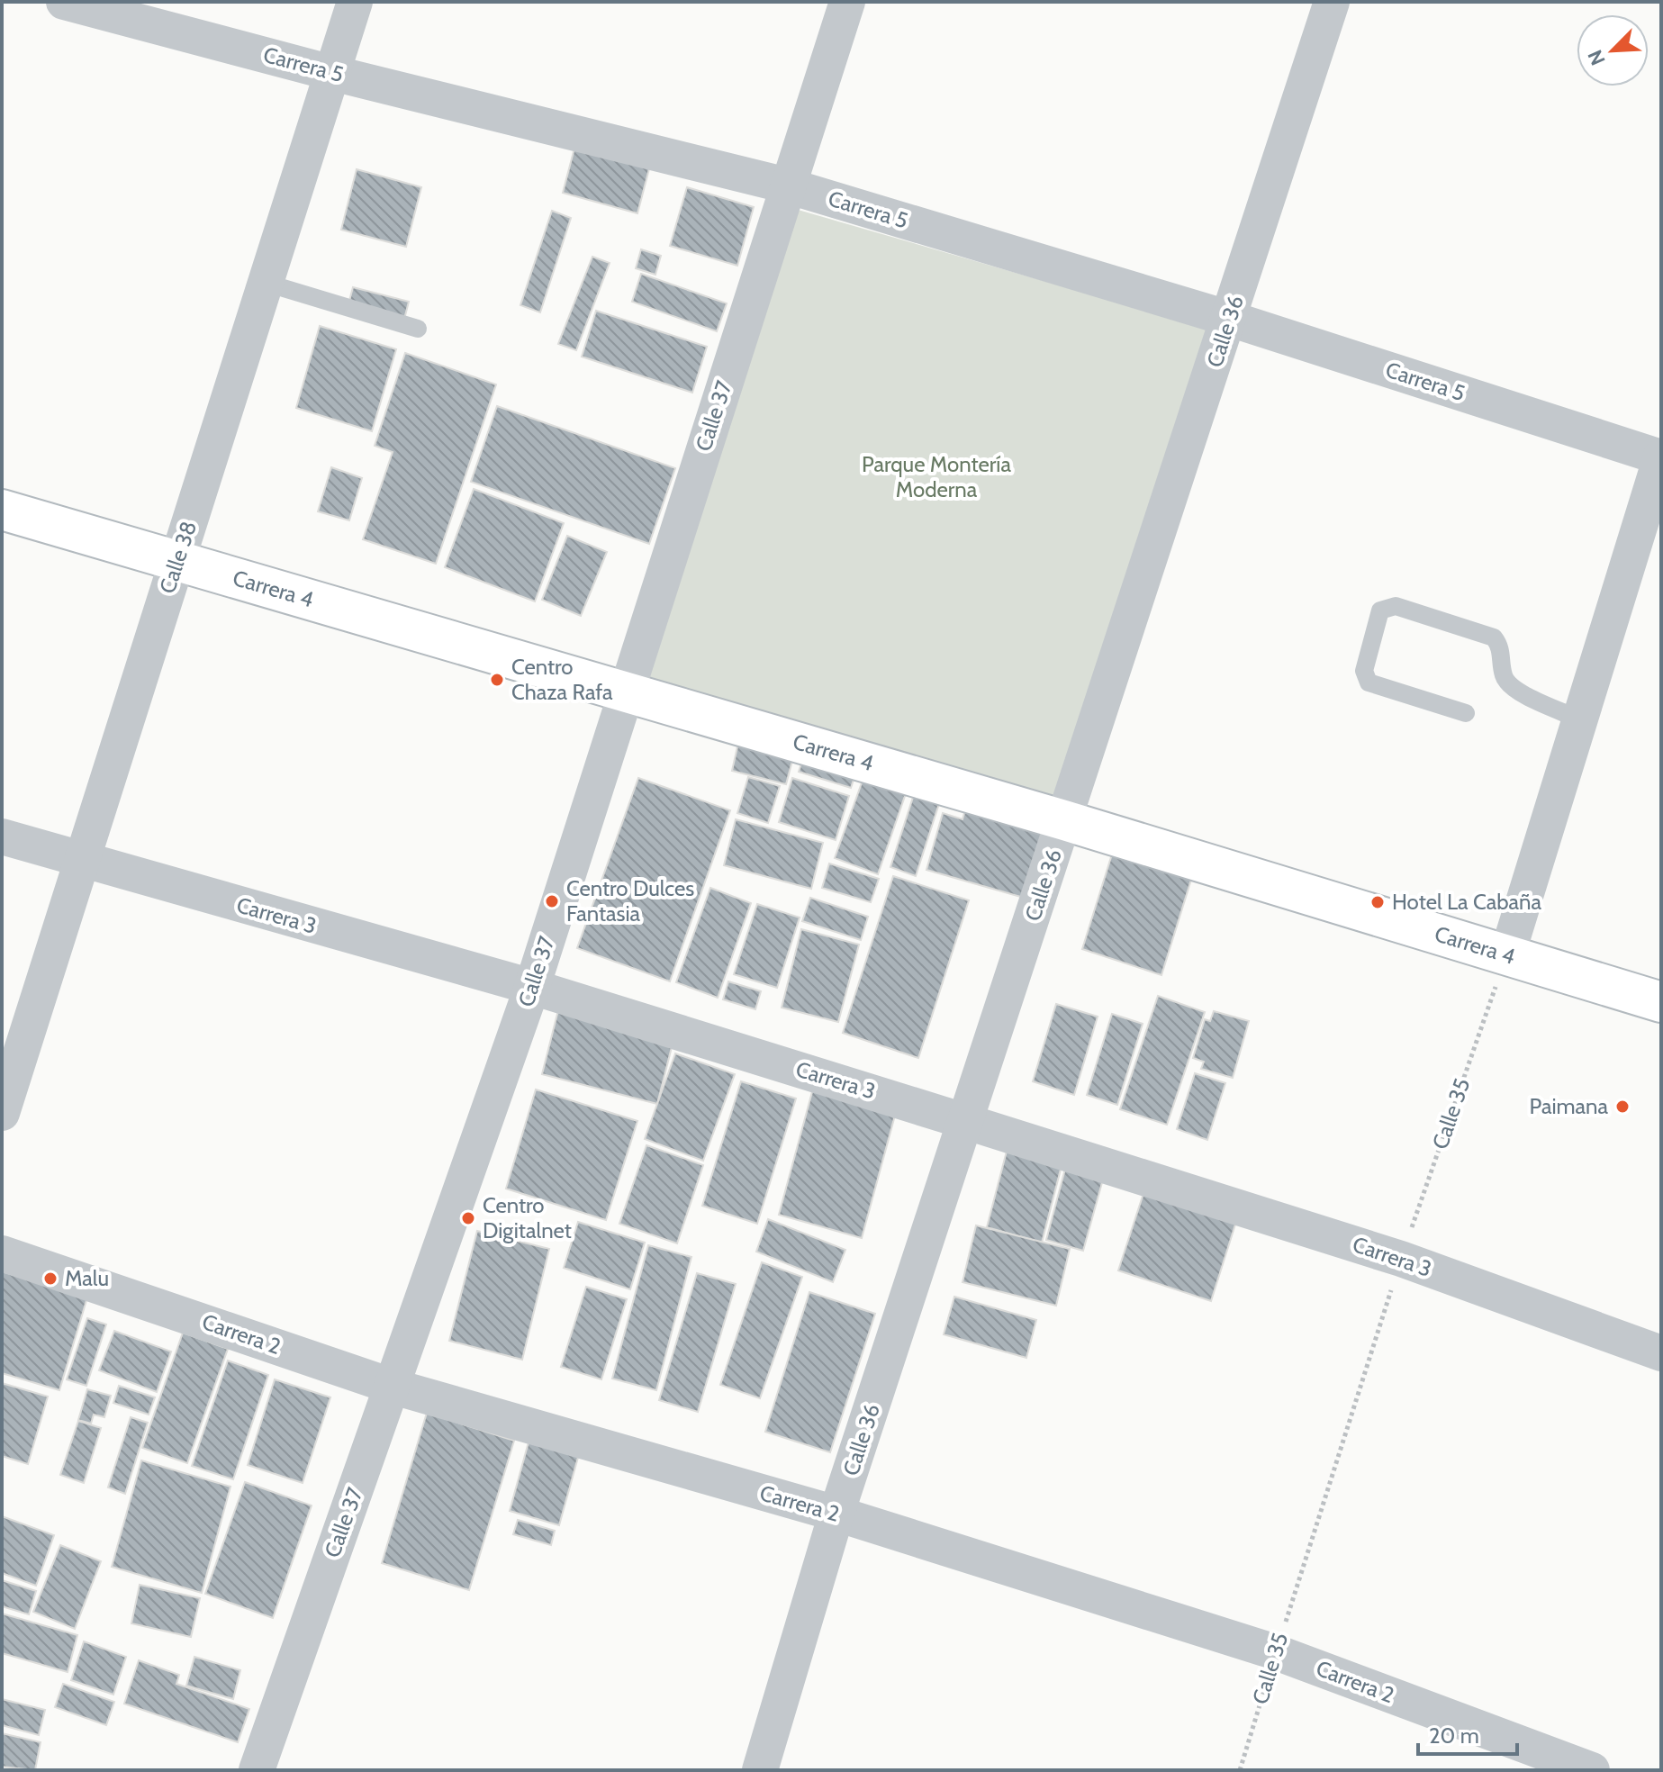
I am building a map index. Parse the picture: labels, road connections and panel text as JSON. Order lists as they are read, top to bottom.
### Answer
{
  "streets": {
    "street": [
      "Carrera 5",
      "Calle 36",
      "Calle 37",
      "Calle 38",
      "Carrera 4",
      "Carrera 3",
      "Carrera 2"
    ],
    "path": ["Calle 35"]
  },
  "crossings": [
    ["Carrera 5", "Calle 36"],
    ["Carrera 5", "Calle 37"],
    ["Carrera 5", "Calle 38"],
    ["Calle 36", "Carrera 4"],
    ["Calle 36", "Carrera 3"],
    ["Calle 36", "Carrera 2"],
    ["Calle 37", "Carrera 4"],
    ["Calle 37", "Carrera 3"],
    ["Calle 37", "Carrera 2"],
    ["Calle 38", "Carrera 4"],
    ["Calle 38", "Carrera 3"],
    ["Carrera 4", "Calle 35"],
    ["Carrera 3", "Calle 35"],
    ["Calle 35", "Carrera 2"]
  ],
  "parks": ["Parque Montería Moderna"],
  "places": [
    "Centro Chaza Rafa",
    "Centro Dulces Fantasia",
    "Hotel La Cabaña",
    "Paimana",
    "Centro Digitalnet",
    "Malu"
  ],
  "scale_bar": "20 m",
  "north": "bottom left"
}
